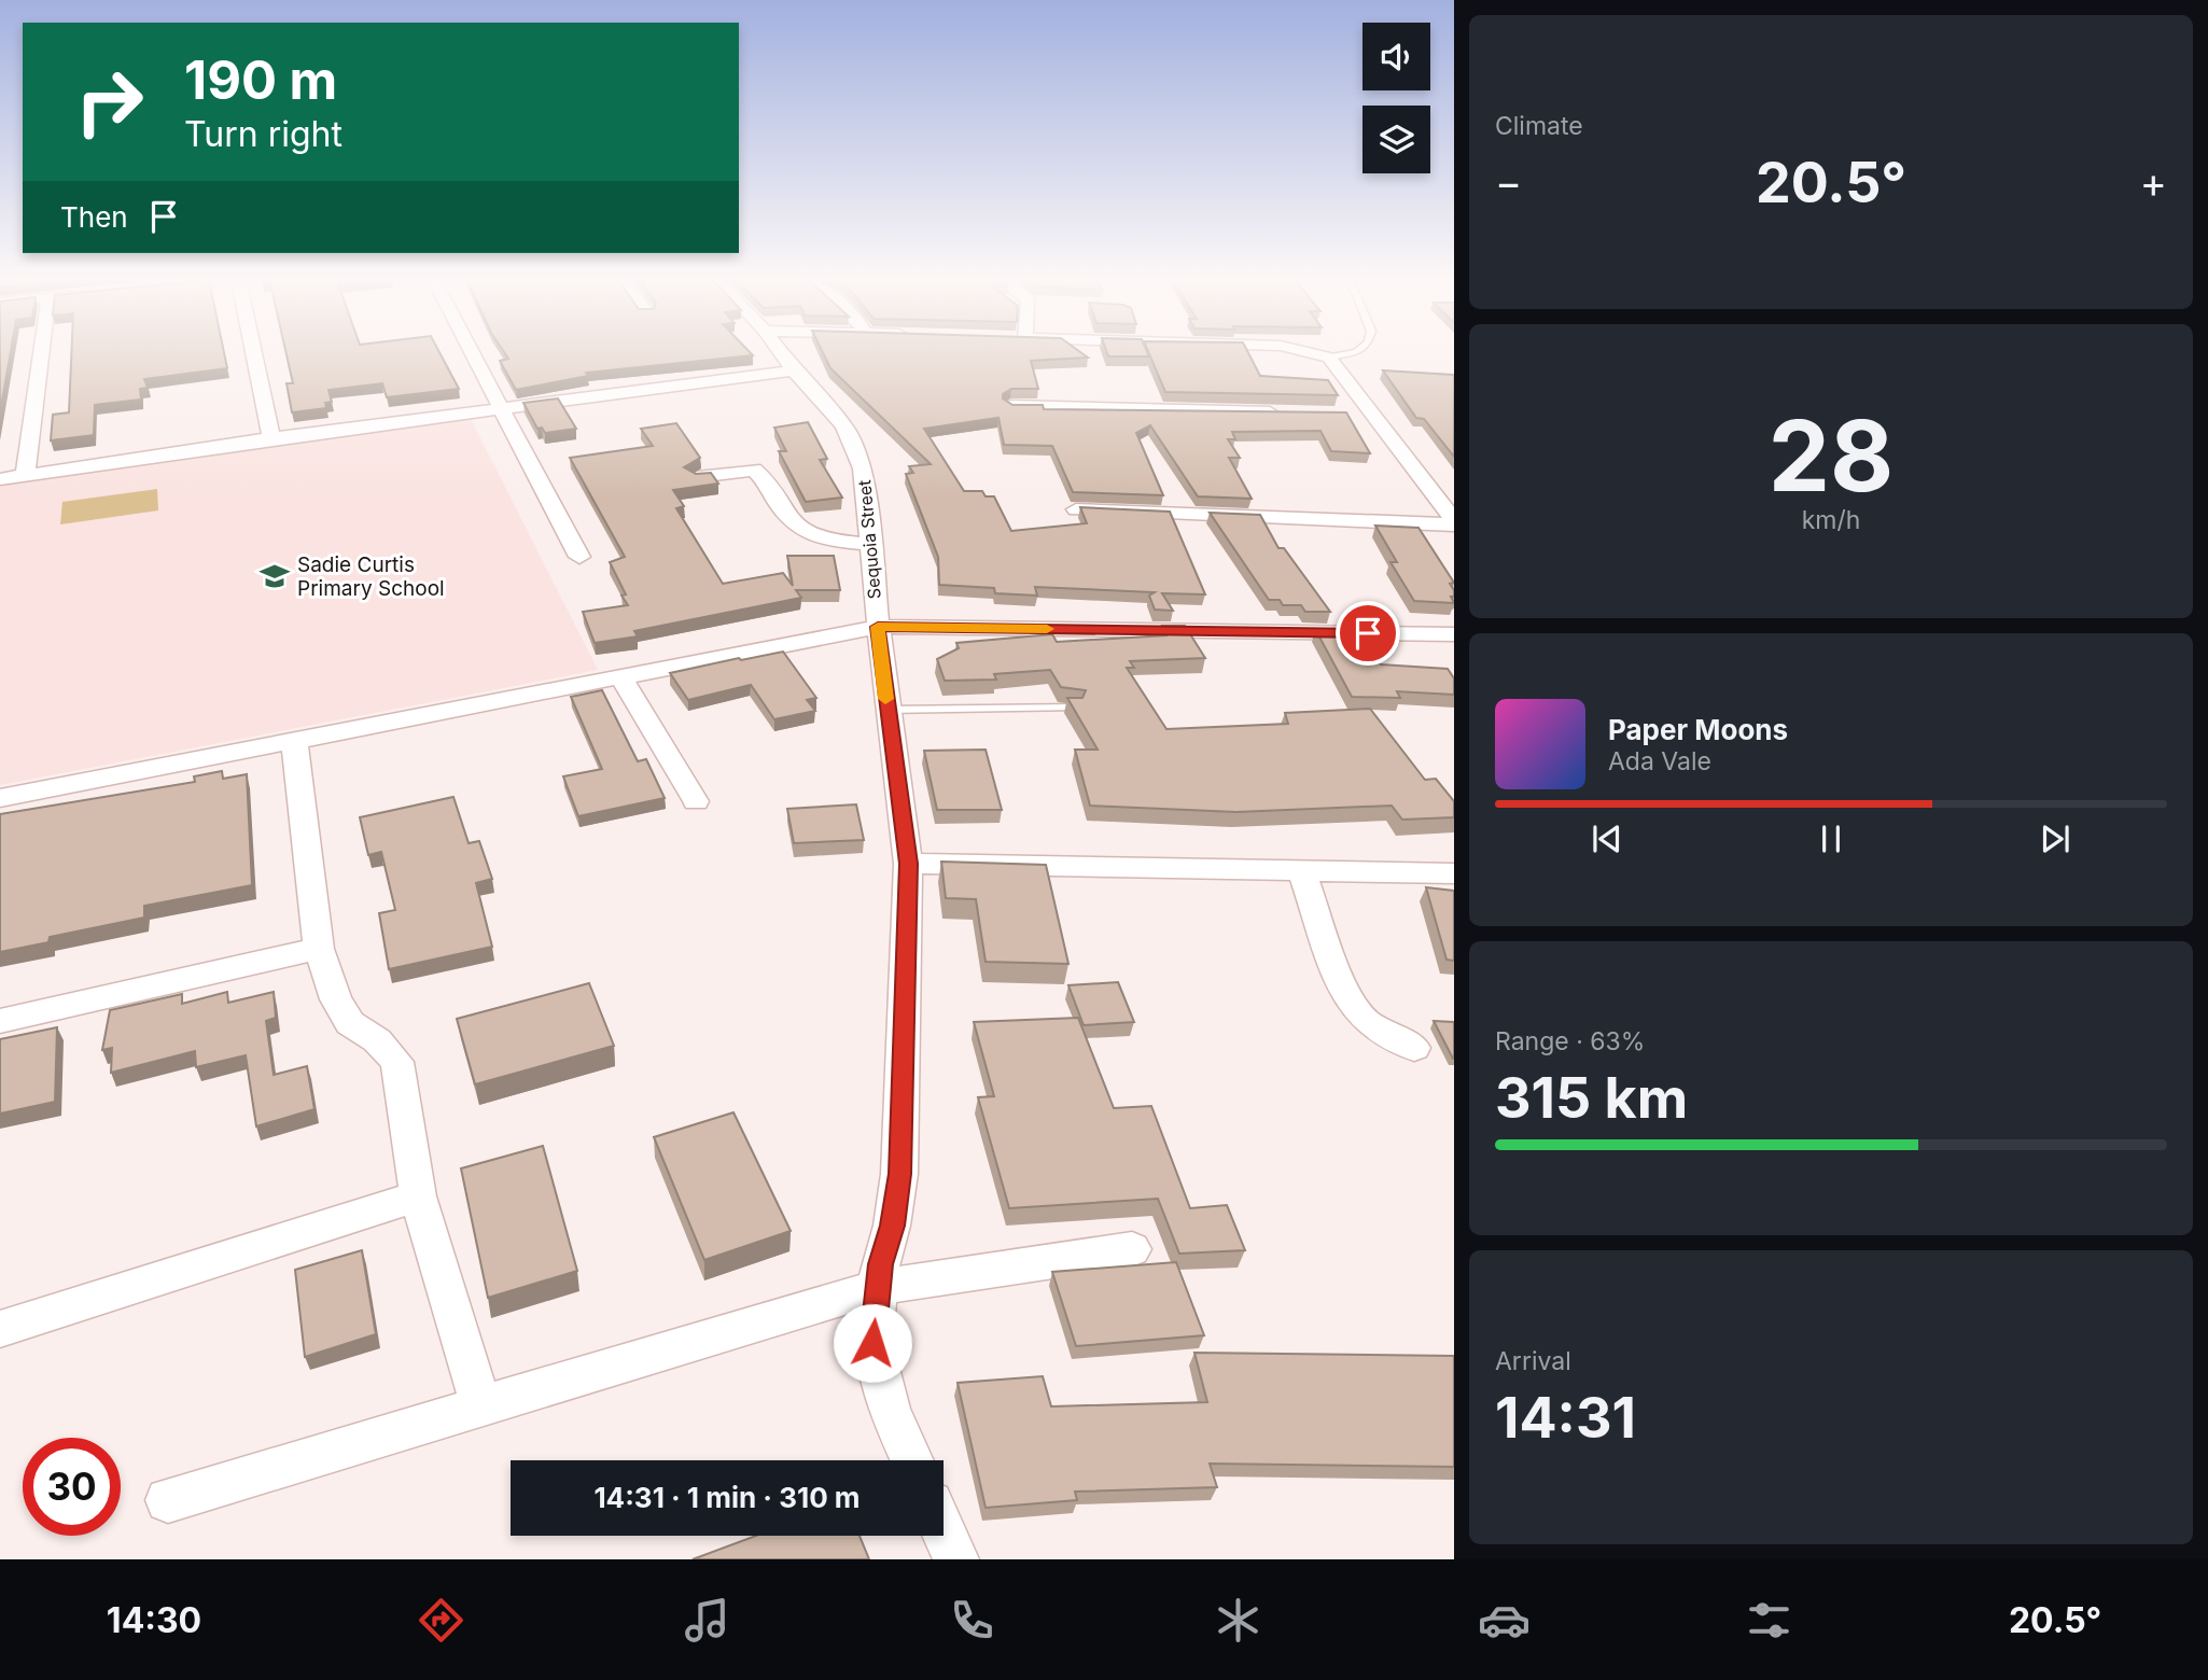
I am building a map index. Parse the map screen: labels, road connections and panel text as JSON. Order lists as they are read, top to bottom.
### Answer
{
  "streets": {
    "street": ["Sequoia Street"]
  },
  "places": {
    "school or university": ["Sadie Curtis Primary School"]
  },
  "page": {
    "tile": [
      "Climate",
      ["28", "km/h"],
      ["Range · 63%", "315 km"],
      ["Arrival", "14:31"]
    ],
    "turn": ["190 m", "Turn right"],
    "heat": ["−", "20.5°", "+"],
    "then": "Then",
    "song": ["Paper Moons", "Ada Vale"],
    "limit": "30",
    "trip": "14:31 · 1 min · 310 m",
    "tabs": ["14:30", "20.5°"]
  }
}
